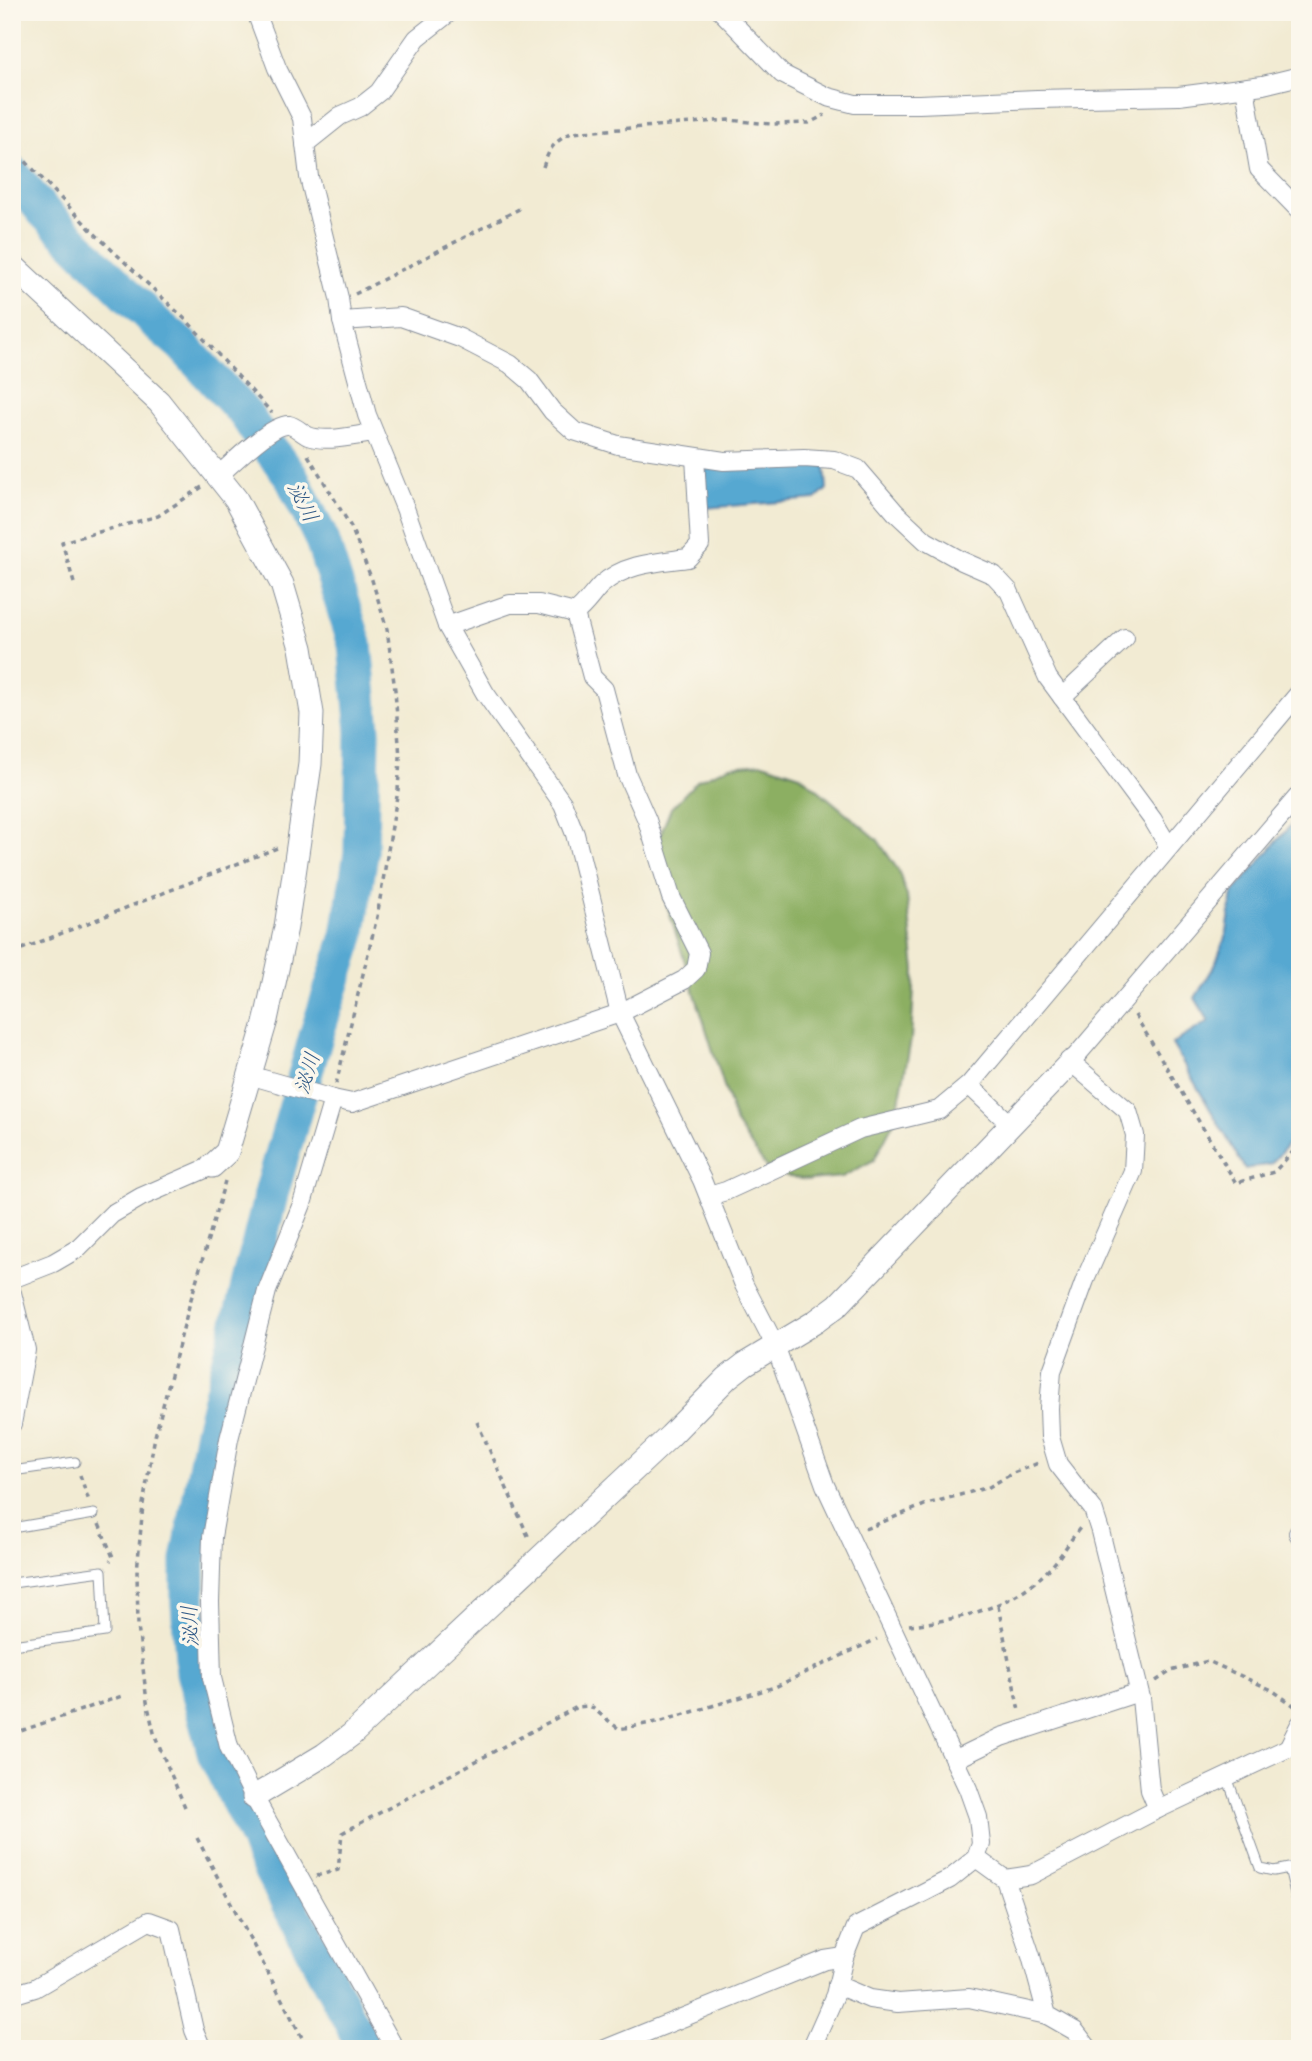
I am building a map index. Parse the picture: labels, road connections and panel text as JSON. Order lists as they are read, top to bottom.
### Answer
{
  "water": ["泌川"]
}
